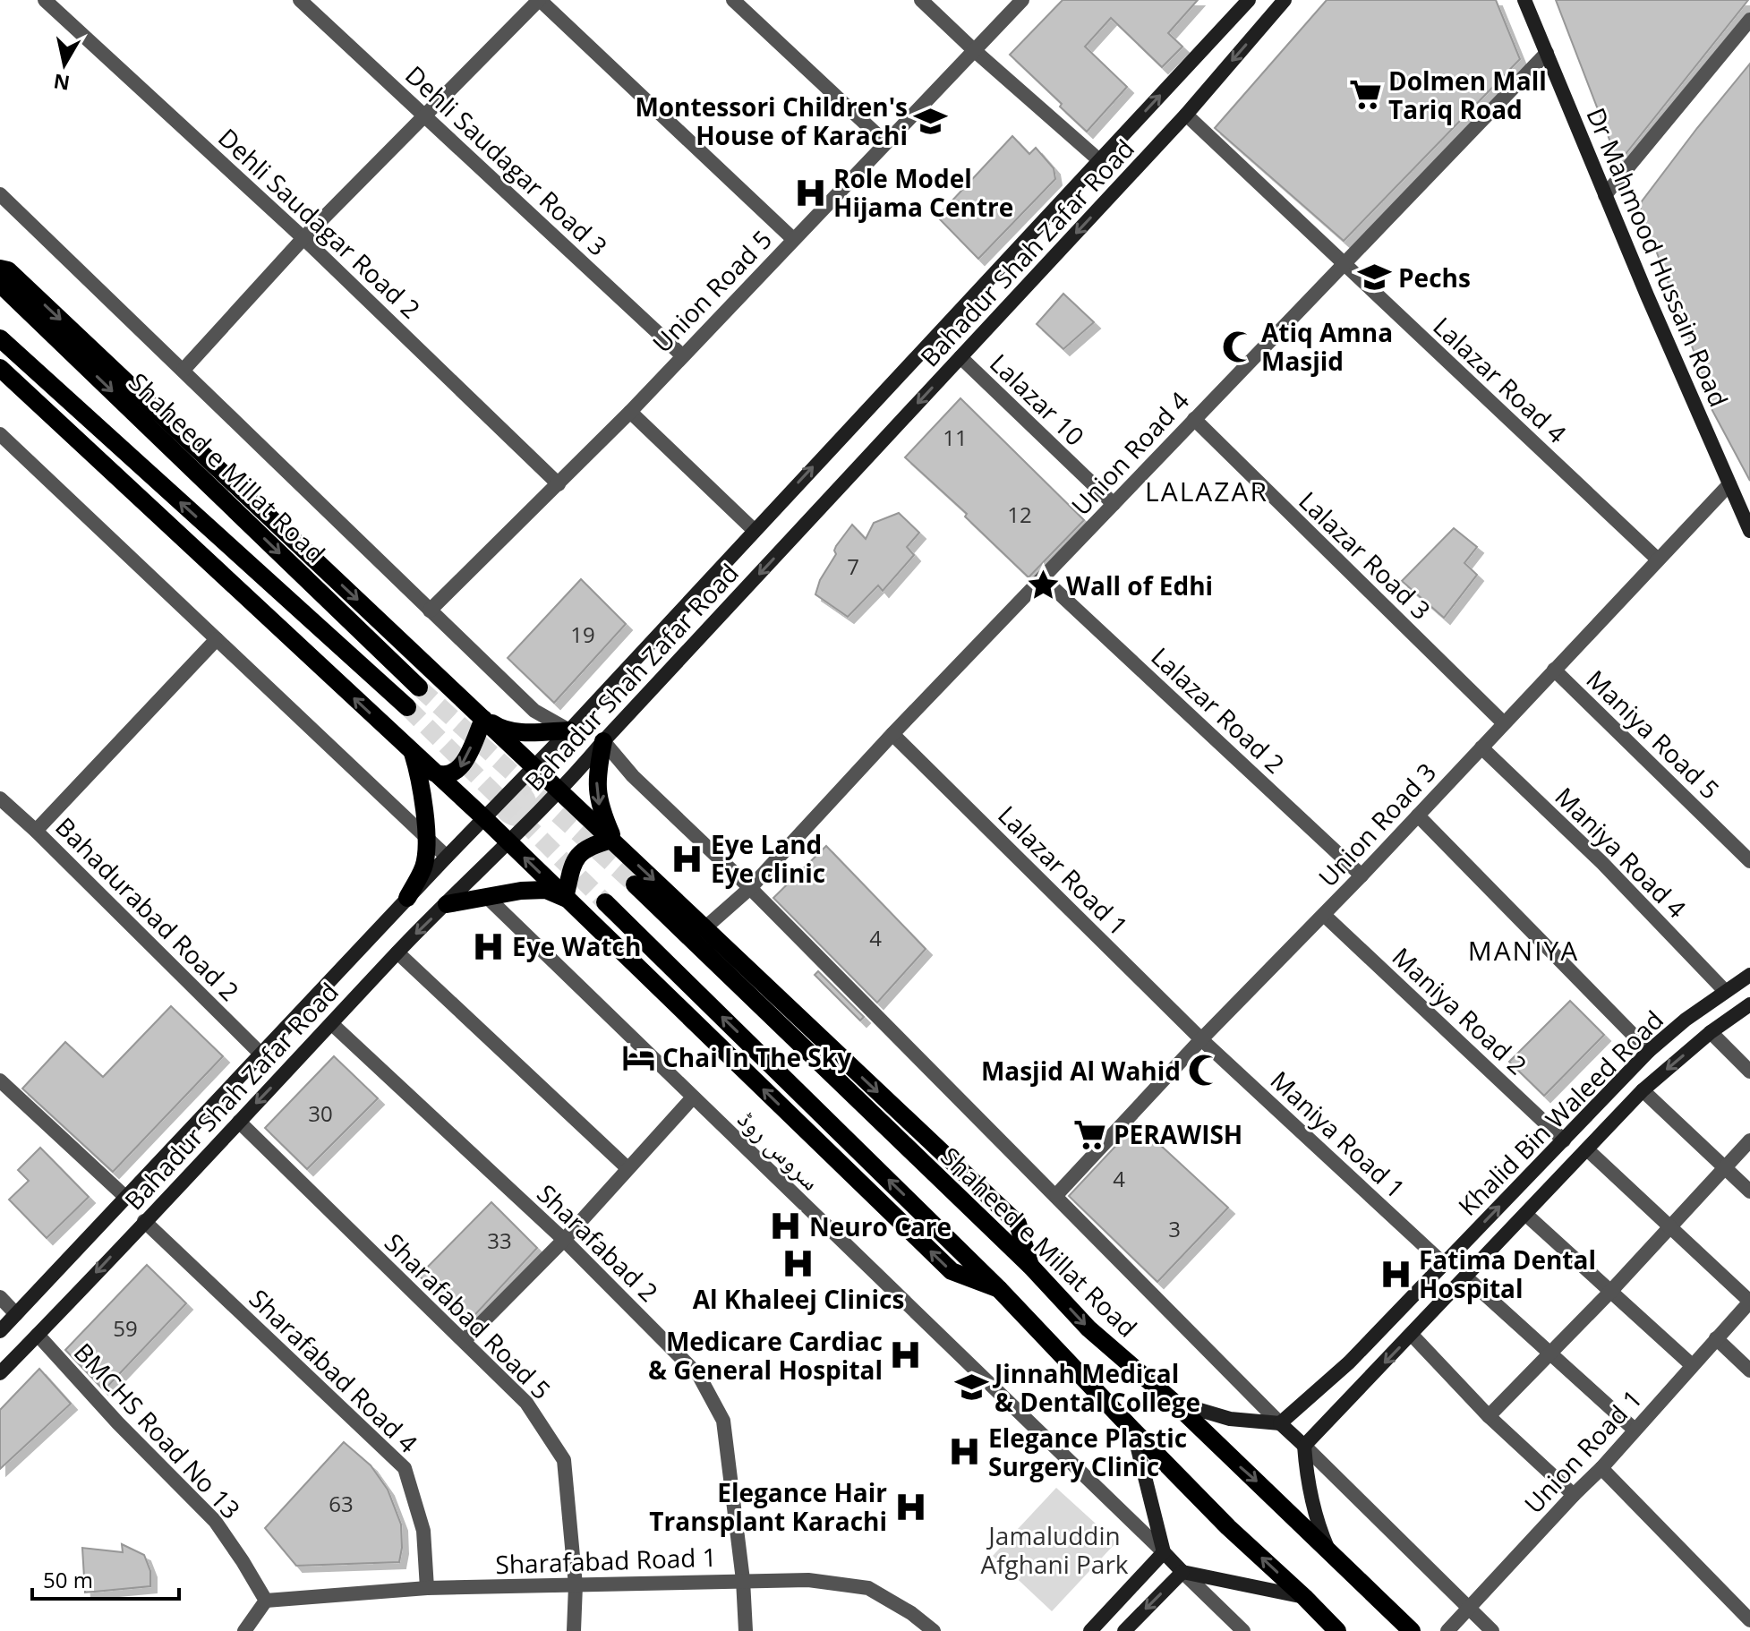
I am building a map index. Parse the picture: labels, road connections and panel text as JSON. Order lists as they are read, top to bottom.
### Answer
{
  "streets": {
    "main road": [
      "Bahadur Shah Zafar Road",
      "Dr Mahmood Hussain Road",
      "Shaheed e Millat Road",
      "Khalid Bin Waleed Road"
    ],
    "street": [
      "Dehli Saudagar Road 3",
      "Dehli Saudagar Road 2",
      "Union Road 5",
      "Lalazar Road 4",
      "Lalazar 10",
      "Union Road 4",
      "Lalazar Road 3",
      "Lalazar Road 2",
      "Maniya Road 5",
      "Union Road 3",
      "Maniya Road 4",
      "Lalazar Road 1",
      "Bahadurabad Road 2",
      "Maniya Road 2",
      "Maniya Road 1",
      "سروس روڈ",
      "Sharafabad 2",
      "Sharafabad Road 5",
      "Sharafabad Road 4",
      "BMCHS Road No 13",
      "Union Road 1",
      "Sharafabad Road 1"
    ]
  },
  "crossings": [
    ["Dehli Saudagar Road 3", "Union Road 5"],
    ["Dehli Saudagar Road 2", "Union Road 5"],
    ["Bahadur Shah Zafar Road", "Lalazar Road 4"],
    ["Bahadur Shah Zafar Road", "Lalazar 10"],
    ["Bahadur Shah Zafar Road", "Bahadurabad Road 2"],
    ["Bahadur Shah Zafar Road", "Sharafabad 2"],
    ["Bahadur Shah Zafar Road", "Sharafabad Road 5"],
    ["Bahadur Shah Zafar Road", "Sharafabad Road 4"],
    ["Bahadur Shah Zafar Road", "BMCHS Road No 13"],
    ["Dr Mahmood Hussain Road", "Union Road 4"],
    ["Dr Mahmood Hussain Road", "Union Road 3"],
    ["Lalazar Road 4", "Union Road 4"],
    ["Lalazar Road 4", "Union Road 3"],
    ["Lalazar 10", "Union Road 4"],
    ["Union Road 4", "Lalazar Road 3"],
    ["Union Road 4", "Lalazar Road 2"],
    ["Union Road 4", "Lalazar Road 1"],
    ["Lalazar Road 3", "Union Road 3"],
    ["Lalazar Road 2", "Union Road 3"],
    ["Maniya Road 5", "Union Road 3"],
    ["Union Road 3", "Maniya Road 4"],
    ["Union Road 3", "Lalazar Road 1"],
    ["Union Road 3", "Maniya Road 2"],
    ["Union Road 3", "Maniya Road 1"],
    ["Maniya Road 4", "Khalid Bin Waleed Road"],
    ["Lalazar Road 1", "Maniya Road 1"],
    ["Maniya Road 2", "Khalid Bin Waleed Road"],
    ["Khalid Bin Waleed Road", "Maniya Road 1"],
    ["Sharafabad 2", "Sharafabad Road 1"],
    ["Sharafabad Road 5", "Sharafabad Road 1"],
    ["Sharafabad Road 4", "Sharafabad Road 1"],
    ["BMCHS Road No 13", "Sharafabad Road 1"]
  ],
  "districts": ["LALAZAR", "MANIYA"],
  "parks": ["Jamaluddin Afghani Park"],
  "places": {
    "supermarket": ["Dolmen Mall Tariq Road", "PERAWISH"],
    "school or university": ["Montessori Children's House of Karachi", "Pechs", "Jinnah Medical & Dental College"],
    "hospital": [
      "Role Model Hijama Centre",
      "Eye Land Eye clinic",
      "Eye Watch",
      "Neuro Care",
      "Al Khaleej Clinics",
      "Fatima Dental Hospital",
      "Medicare Cardiac & General Hospital",
      "Elegance Plastic Surgery Clinic",
      "Elegance Hair Transplant Karachi"
    ],
    "mosque": ["Atiq Amna Masjid", "Masjid Al Wahid"],
    "place": ["Wall of Edhi"],
    "hotel": ["Chai In The Sky"]
  },
  "house_numbers": [
    "11",
    "12",
    "7",
    "19",
    "4",
    "30",
    "4",
    "3",
    "33",
    "59",
    "63"
  ],
  "scale_bar": "50 m",
  "north": "bottom"
}
